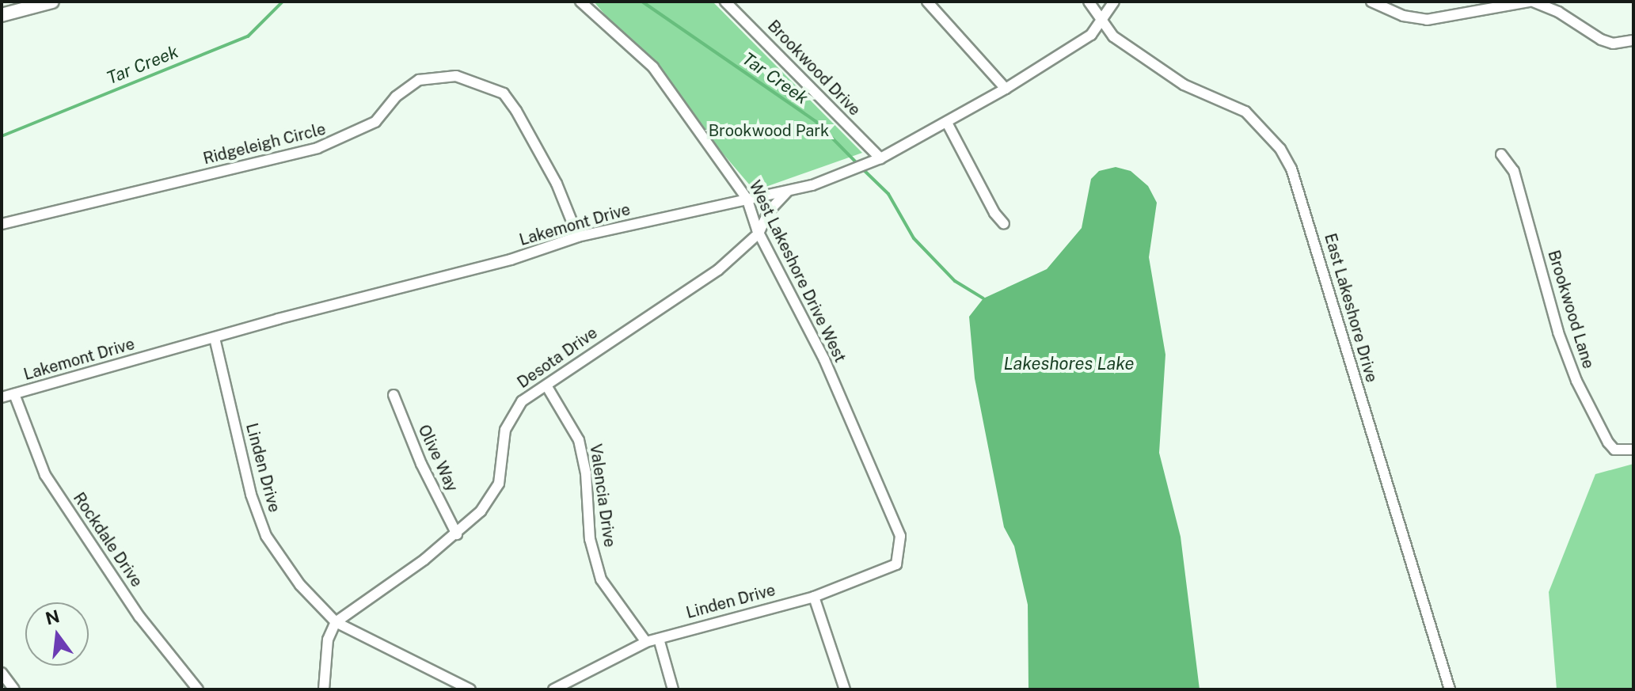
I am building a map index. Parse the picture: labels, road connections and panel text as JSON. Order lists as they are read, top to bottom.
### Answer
{
  "streets": {
    "street": [
      "Brookwood Drive",
      "Ridgeleigh Circle",
      "Lakemont Drive",
      "West Lakeshore Drive West",
      "East Lakeshore Drive",
      "Brookwood Lane",
      "Desota Drive",
      "Olive Way",
      "Linden Drive",
      "Valencia Drive",
      "Rockdale Drive"
    ]
  },
  "crossings": [
    ["Brookwood Drive", "Lakemont Drive"],
    ["Ridgeleigh Circle", "Lakemont Drive"],
    ["Lakemont Drive", "West Lakeshore Drive West"],
    ["Lakemont Drive", "East Lakeshore Drive"],
    ["Lakemont Drive", "Desota Drive"],
    ["Lakemont Drive", "Linden Drive"],
    ["Lakemont Drive", "Rockdale Drive"],
    ["West Lakeshore Drive West", "Desota Drive"],
    ["West Lakeshore Drive West", "Linden Drive"],
    ["Desota Drive", "Olive Way"],
    ["Desota Drive", "Linden Drive"],
    ["Desota Drive", "Valencia Drive"],
    ["Linden Drive", "Valencia Drive"]
  ],
  "water": ["Tar Creek", "Lakeshores Lake"],
  "parks": ["Brookwood Park"],
  "north": "top"
}
